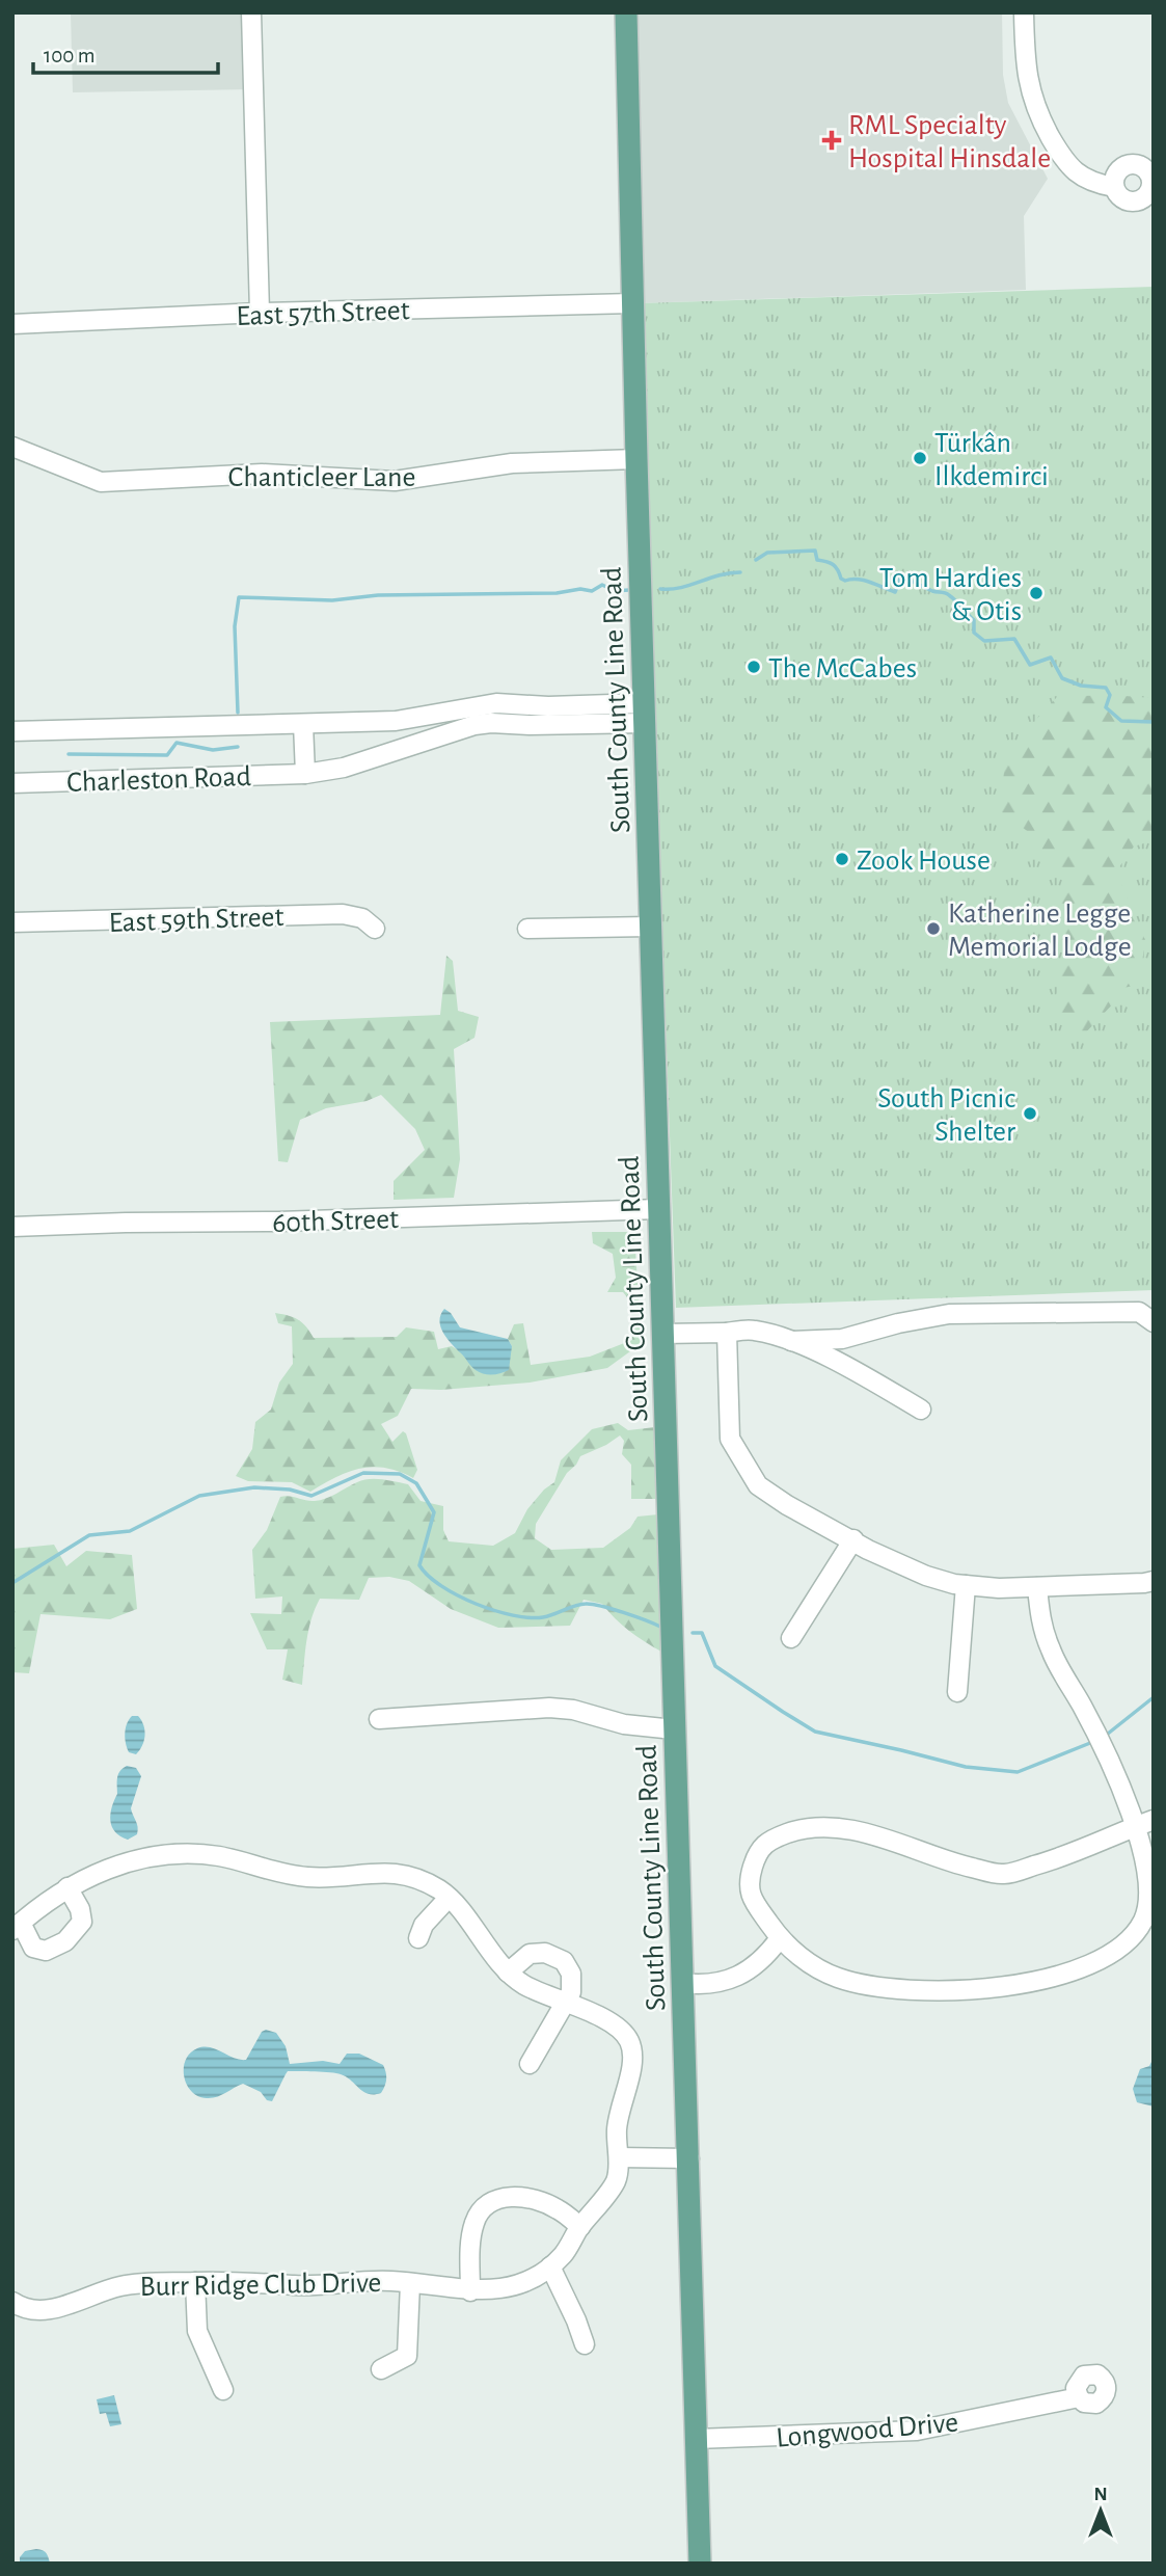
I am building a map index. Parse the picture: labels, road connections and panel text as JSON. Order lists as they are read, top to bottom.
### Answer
{
  "streets": {
    "main road": ["South County Line Road"],
    "street": [
      "East 57th Street",
      "Chanticleer Lane",
      "Charleston Road",
      "East 59th Street",
      "60th Street",
      "Burr Ridge Club Drive",
      "Longwood Drive"
    ]
  },
  "crossings": [
    ["East 57th Street", "South County Line Road"],
    ["Chanticleer Lane", "South County Line Road"],
    ["South County Line Road", "Charleston Road"],
    ["South County Line Road", "60th Street"],
    ["South County Line Road", "Longwood Drive"]
  ],
  "places": {
    "health": ["RML Specialty Hospital Hinsdale"],
    "other": [
      "Türkân Ilkdemirci",
      "Tom Hardies & Otis",
      "The McCabes",
      "Zook House",
      "Katherine Legge Memorial Lodge",
      "South Picnic Shelter"
    ]
  },
  "scale_bar": "100 m",
  "north": "top"
}
